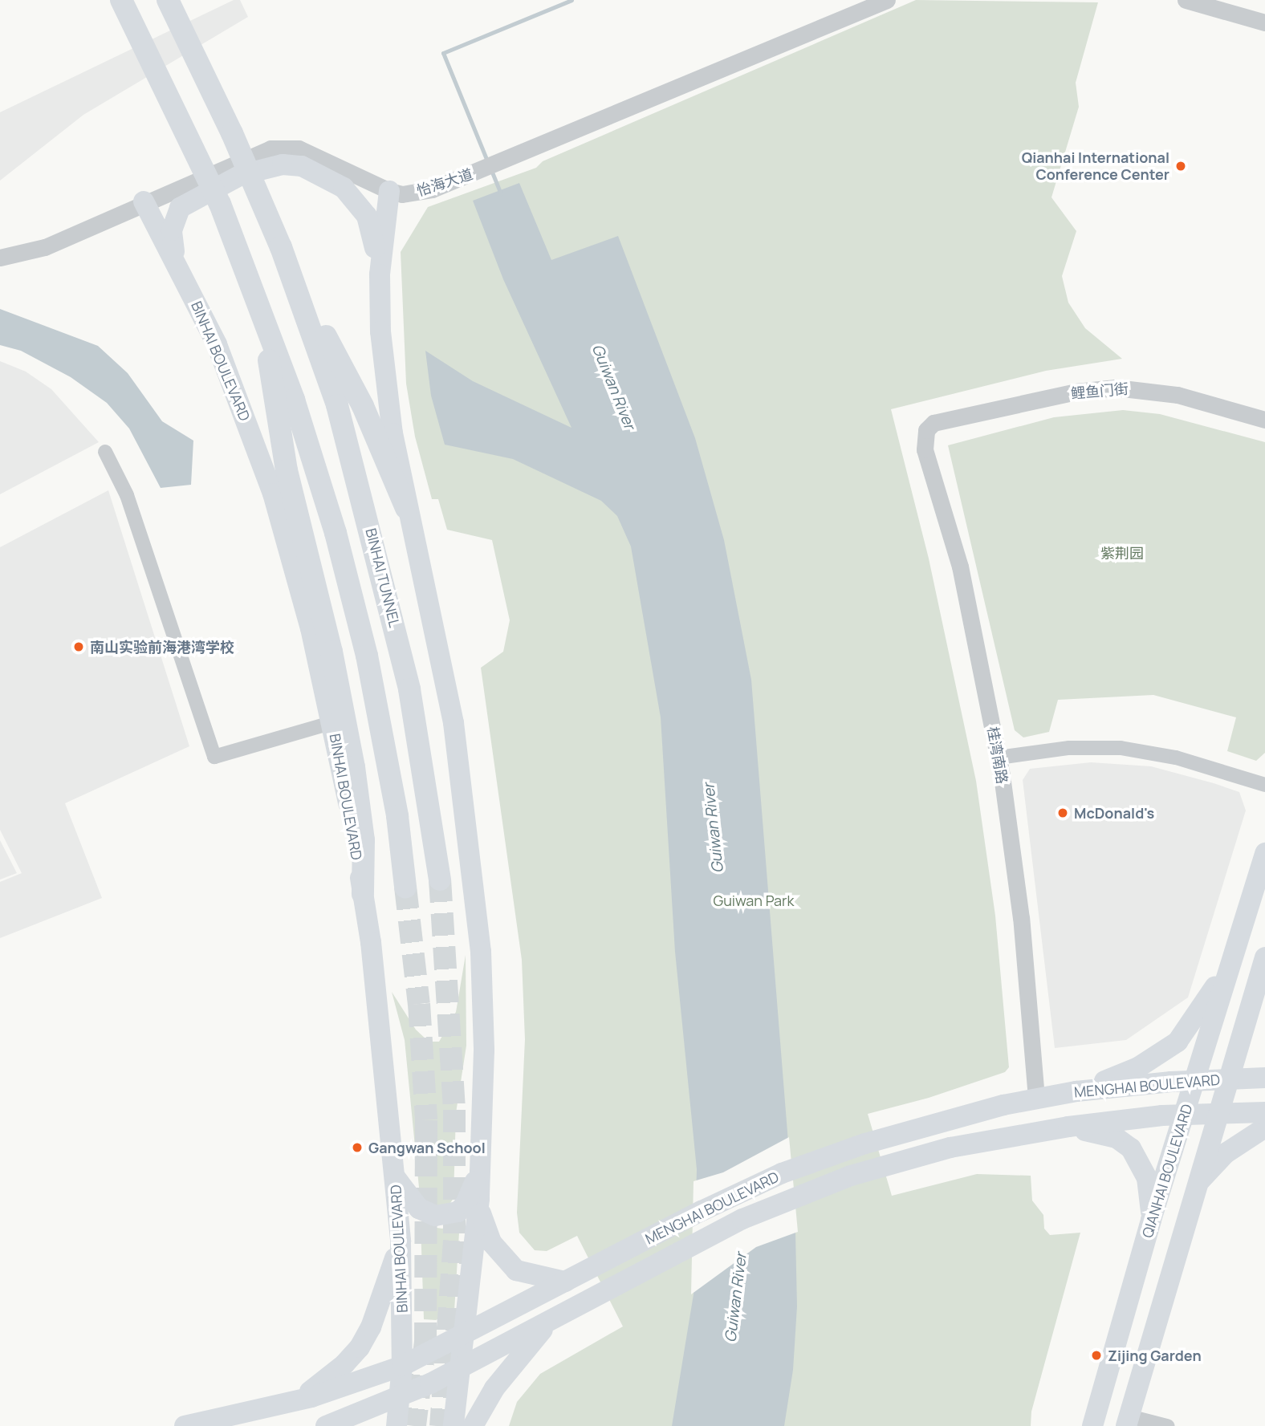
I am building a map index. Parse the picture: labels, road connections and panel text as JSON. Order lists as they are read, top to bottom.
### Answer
{
  "streets": {
    "highway": ["BINHAI TUNNEL"],
    "main road": ["BINHAI BOULEVARD", "MENGHAI BOULEVARD", "QIANHAI BOULEVARD"],
    "street": ["怡海大道", "鲤鱼门街", "桂湾南路"]
  },
  "crossings": [
    ["怡海大道", "BINHAI BOULEVARD"],
    ["BINHAI BOULEVARD", "MENGHAI BOULEVARD"],
    ["鲤鱼门街", "桂湾南路"],
    ["桂湾南路", "MENGHAI BOULEVARD"],
    ["MENGHAI BOULEVARD", "QIANHAI BOULEVARD"]
  ],
  "water": ["Guiwan River"],
  "parks": ["紫荆园", "Guiwan Park"],
  "places": [
    "Qianhai International Conference Center",
    "南山实验前海港湾学校",
    "McDonald's",
    "Gangwan School",
    "Zijing Garden"
  ]
}
